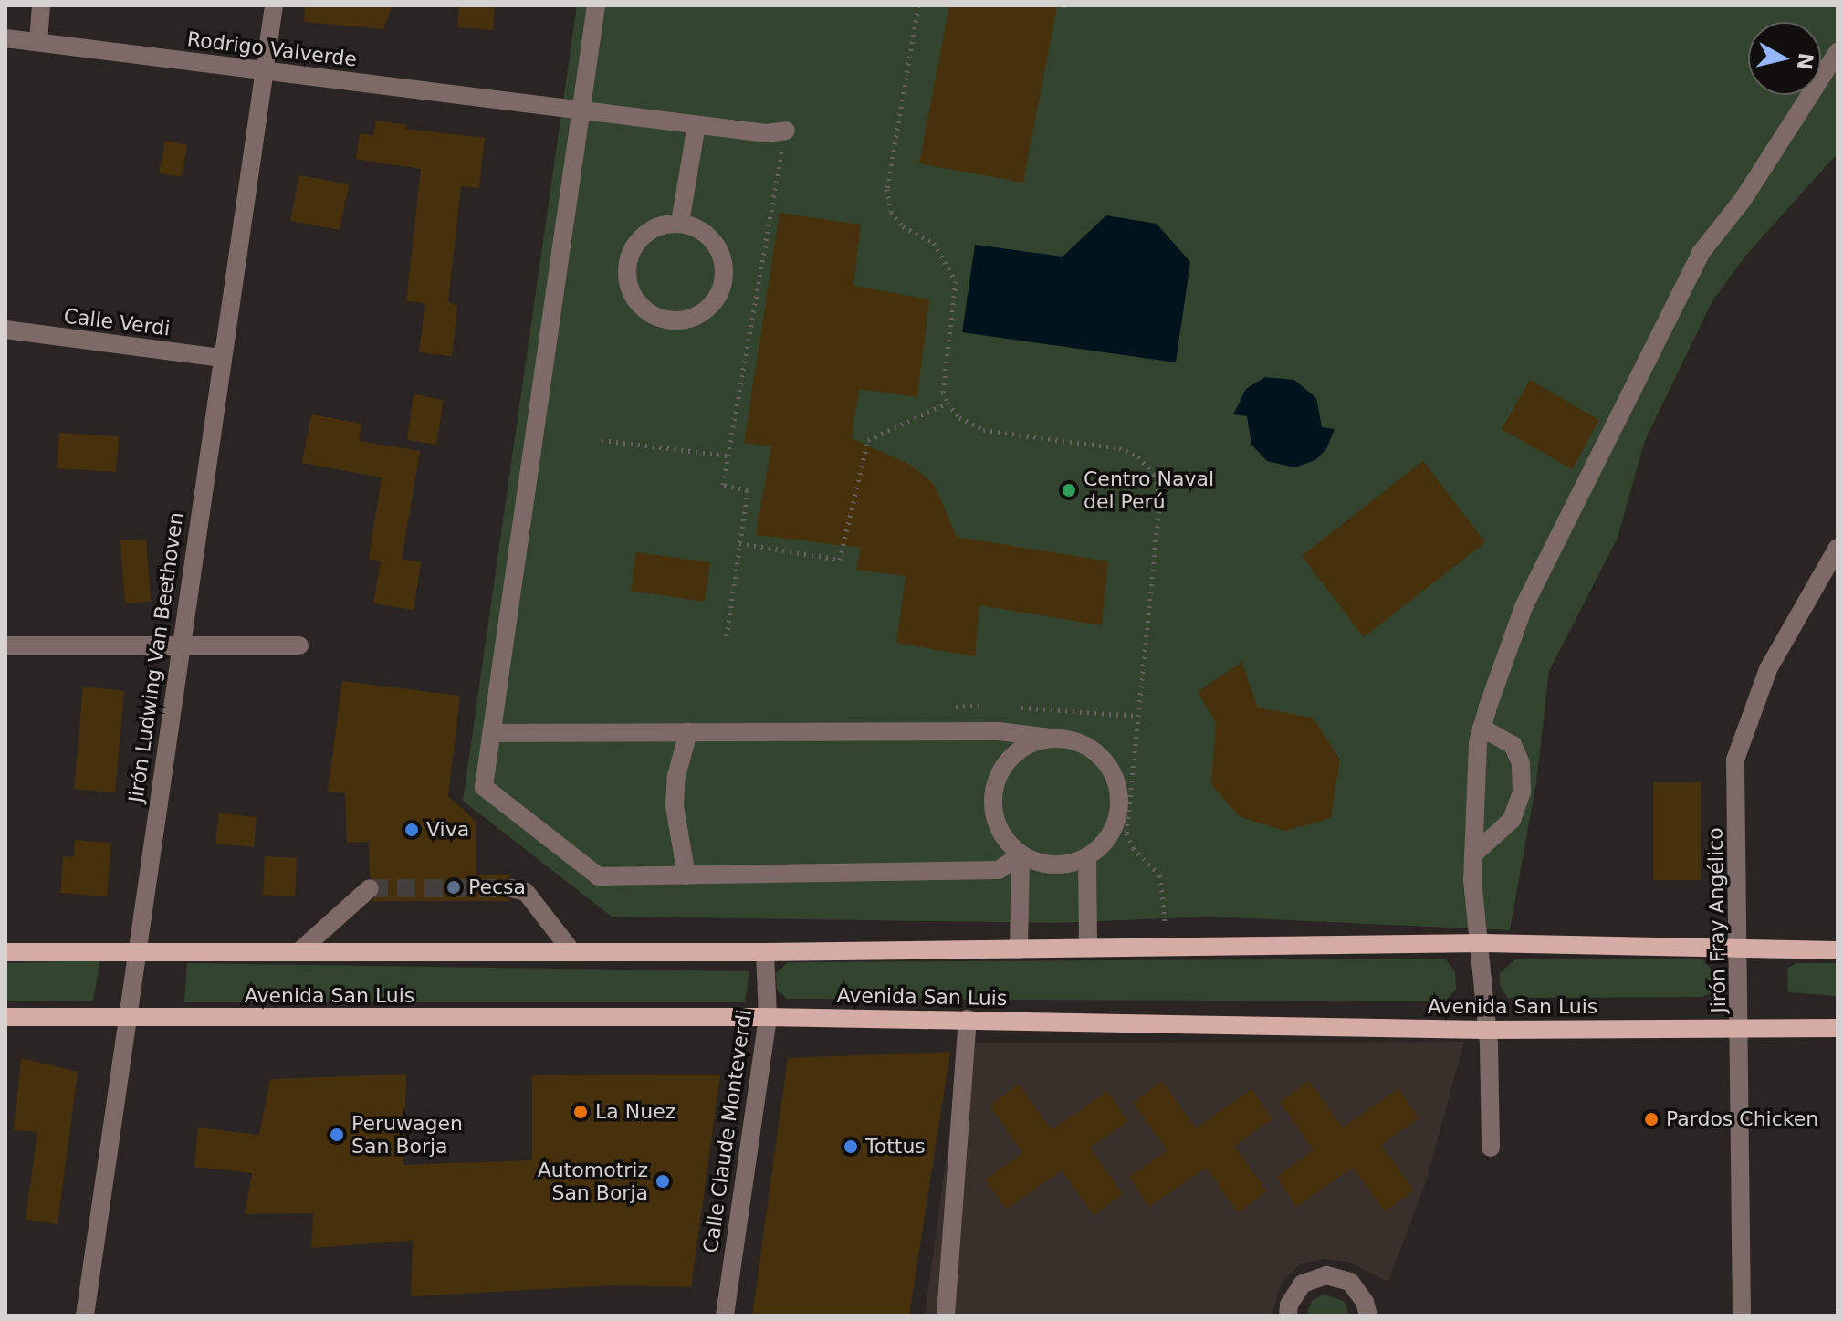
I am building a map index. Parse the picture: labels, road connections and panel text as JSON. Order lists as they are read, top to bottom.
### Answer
{
  "streets": {
    "main road": ["Avenida San Luis"],
    "street": [
      "Rodrigo Valverde",
      "Calle Verdi",
      "Jirón Ludwing Van Beethoven",
      "Jirón Fray Angélico",
      "Calle Claude Monteverdi"
    ]
  },
  "crossings": [
    ["Rodrigo Valverde", "Jirón Ludwing Van Beethoven"],
    ["Calle Verdi", "Jirón Ludwing Van Beethoven"],
    ["Jirón Ludwing Van Beethoven", "Avenida San Luis"],
    ["Jirón Fray Angélico", "Avenida San Luis"],
    ["Avenida San Luis", "Calle Claude Monteverdi"]
  ],
  "places": [
    "Centro Naval del Perú",
    "Viva",
    "Pecsa",
    "La Nuez",
    "Pardos Chicken",
    "Peruwagen San Borja",
    "Tottus",
    "Automotriz San Borja"
  ],
  "north": "right"
}
